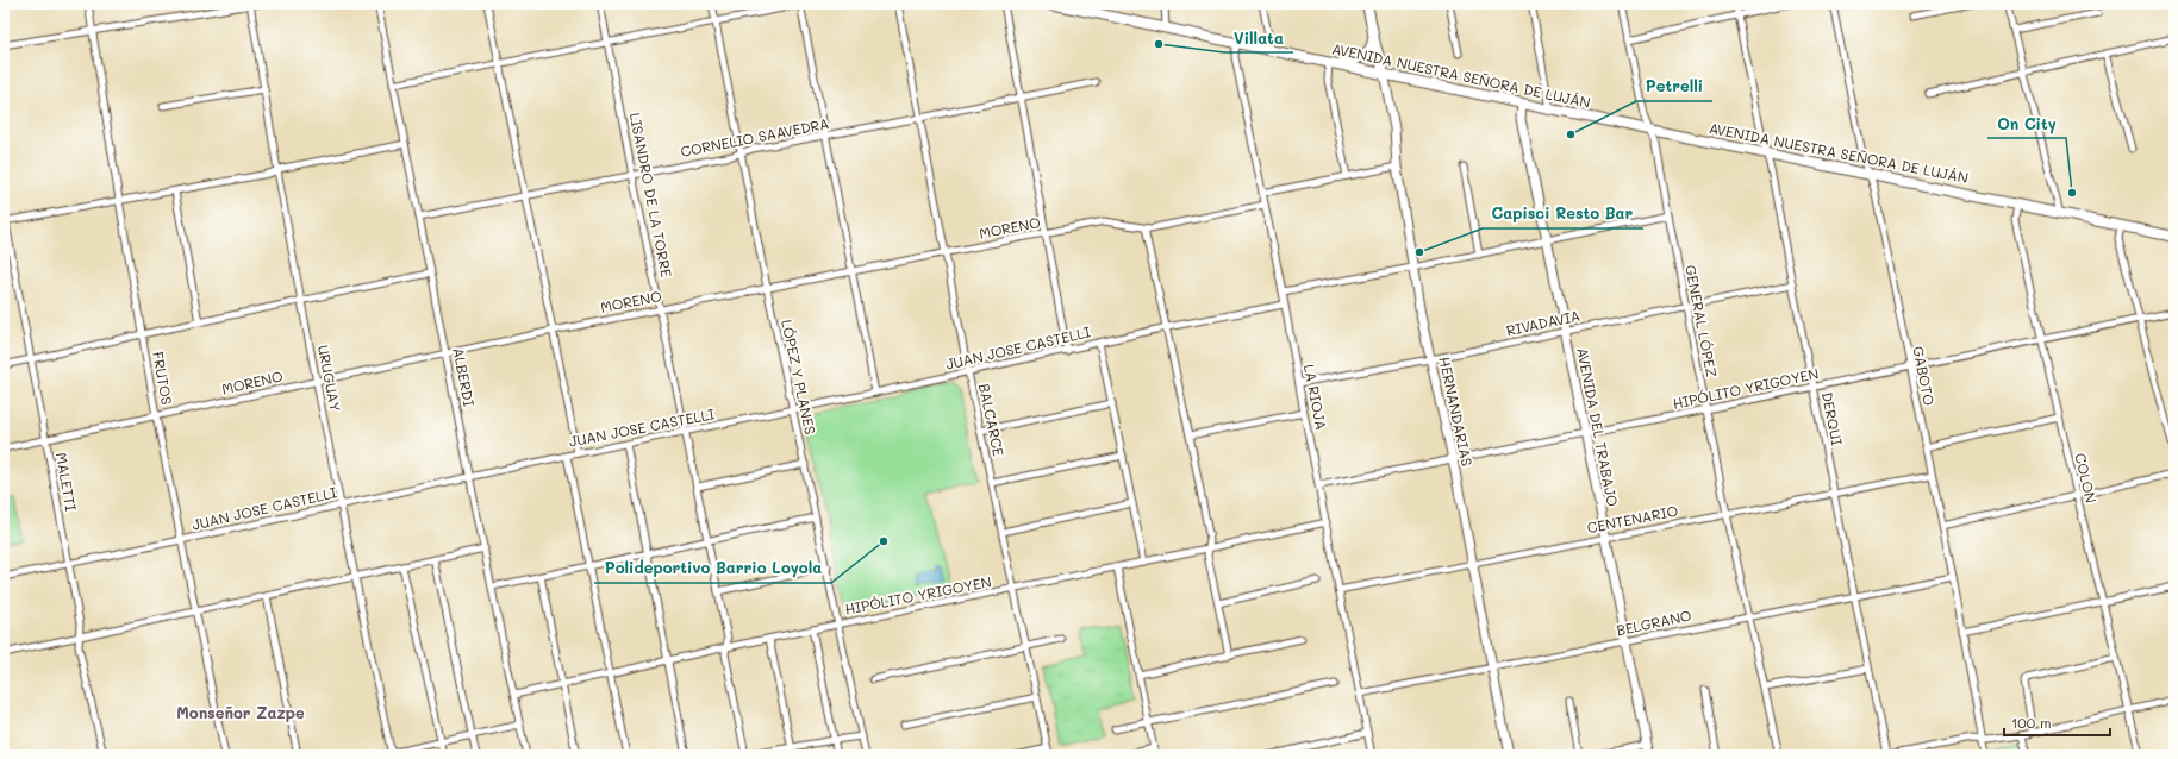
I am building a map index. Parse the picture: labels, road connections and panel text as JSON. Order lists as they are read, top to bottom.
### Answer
{
  "streets": {
    "main road": ["AVENIDA NUESTRA SEÑORA DE LUJÁN"],
    "street": [
      "CORNELIO SAAVEDRA",
      "LISANDRO DE LA TORRE",
      "MORENO",
      "GENERAL LÓPEZ",
      "RIVADAVIA",
      "JUAN JOSE CASTELLI",
      "GABOTO",
      "ALBERDI",
      "LÓPEZ Y PLANES",
      "FRUTOS",
      "URUGUAY",
      "HIPÓLITO YRIGOYEN",
      "LA RIOJA",
      "HERNANDARIAS",
      "DERQUI",
      "BALCARCE",
      "AVENIDA DEL TRABAJO",
      "COLON",
      "MALETTI",
      "CENTENARIO",
      "BELGRANO"
    ]
  },
  "crossings": [
    ["AVENIDA NUESTRA SEÑORA DE LUJÁN", "GENERAL LÓPEZ"],
    ["AVENIDA NUESTRA SEÑORA DE LUJÁN", "GABOTO"],
    ["AVENIDA NUESTRA SEÑORA DE LUJÁN", "LA RIOJA"],
    ["AVENIDA NUESTRA SEÑORA DE LUJÁN", "HERNANDARIAS"],
    ["AVENIDA NUESTRA SEÑORA DE LUJÁN", "DERQUI"],
    ["AVENIDA NUESTRA SEÑORA DE LUJÁN", "AVENIDA DEL TRABAJO"],
    ["AVENIDA NUESTRA SEÑORA DE LUJÁN", "COLON"],
    ["CORNELIO SAAVEDRA", "LISANDRO DE LA TORRE"],
    ["CORNELIO SAAVEDRA", "ALBERDI"],
    ["CORNELIO SAAVEDRA", "LÓPEZ Y PLANES"],
    ["CORNELIO SAAVEDRA", "BALCARCE"],
    ["LISANDRO DE LA TORRE", "MORENO"],
    ["LISANDRO DE LA TORRE", "JUAN JOSE CASTELLI"],
    ["LISANDRO DE LA TORRE", "HIPÓLITO YRIGOYEN"],
    ["MORENO", "ALBERDI"],
    ["MORENO", "LÓPEZ Y PLANES"],
    ["MORENO", "FRUTOS"],
    ["MORENO", "URUGUAY"],
    ["MORENO", "LA RIOJA"],
    ["MORENO", "BALCARCE"],
    ["MORENO", "MALETTI"],
    ["GENERAL LÓPEZ", "RIVADAVIA"],
    ["GENERAL LÓPEZ", "HIPÓLITO YRIGOYEN"],
    ["GENERAL LÓPEZ", "CENTENARIO"],
    ["GENERAL LÓPEZ", "BELGRANO"],
    ["RIVADAVIA", "LA RIOJA"],
    ["RIVADAVIA", "HERNANDARIAS"],
    ["RIVADAVIA", "DERQUI"],
    ["RIVADAVIA", "AVENIDA DEL TRABAJO"],
    ["JUAN JOSE CASTELLI", "ALBERDI"],
    ["JUAN JOSE CASTELLI", "LÓPEZ Y PLANES"],
    ["JUAN JOSE CASTELLI", "FRUTOS"],
    ["JUAN JOSE CASTELLI", "URUGUAY"],
    ["JUAN JOSE CASTELLI", "LA RIOJA"],
    ["JUAN JOSE CASTELLI", "BALCARCE"],
    ["JUAN JOSE CASTELLI", "MALETTI"],
    ["GABOTO", "HIPÓLITO YRIGOYEN"],
    ["GABOTO", "CENTENARIO"],
    ["GABOTO", "BELGRANO"],
    ["ALBERDI", "HIPÓLITO YRIGOYEN"],
    ["LÓPEZ Y PLANES", "HIPÓLITO YRIGOYEN"],
    ["HIPÓLITO YRIGOYEN", "LA RIOJA"],
    ["HIPÓLITO YRIGOYEN", "HERNANDARIAS"],
    ["HIPÓLITO YRIGOYEN", "DERQUI"],
    ["HIPÓLITO YRIGOYEN", "BALCARCE"],
    ["HIPÓLITO YRIGOYEN", "AVENIDA DEL TRABAJO"],
    ["HIPÓLITO YRIGOYEN", "COLON"],
    ["LA RIOJA", "CENTENARIO"],
    ["LA RIOJA", "BELGRANO"],
    ["HERNANDARIAS", "CENTENARIO"],
    ["HERNANDARIAS", "BELGRANO"],
    ["DERQUI", "CENTENARIO"],
    ["DERQUI", "BELGRANO"],
    ["AVENIDA DEL TRABAJO", "CENTENARIO"],
    ["AVENIDA DEL TRABAJO", "BELGRANO"]
  ],
  "districts": ["Monseñor Zazpe"],
  "places": [
    "Villata",
    "Petrelli",
    "On City",
    "Capisci Resto Bar",
    "Polideportivo Barrio Loyola"
  ],
  "scale_bar": "100 m"
}
